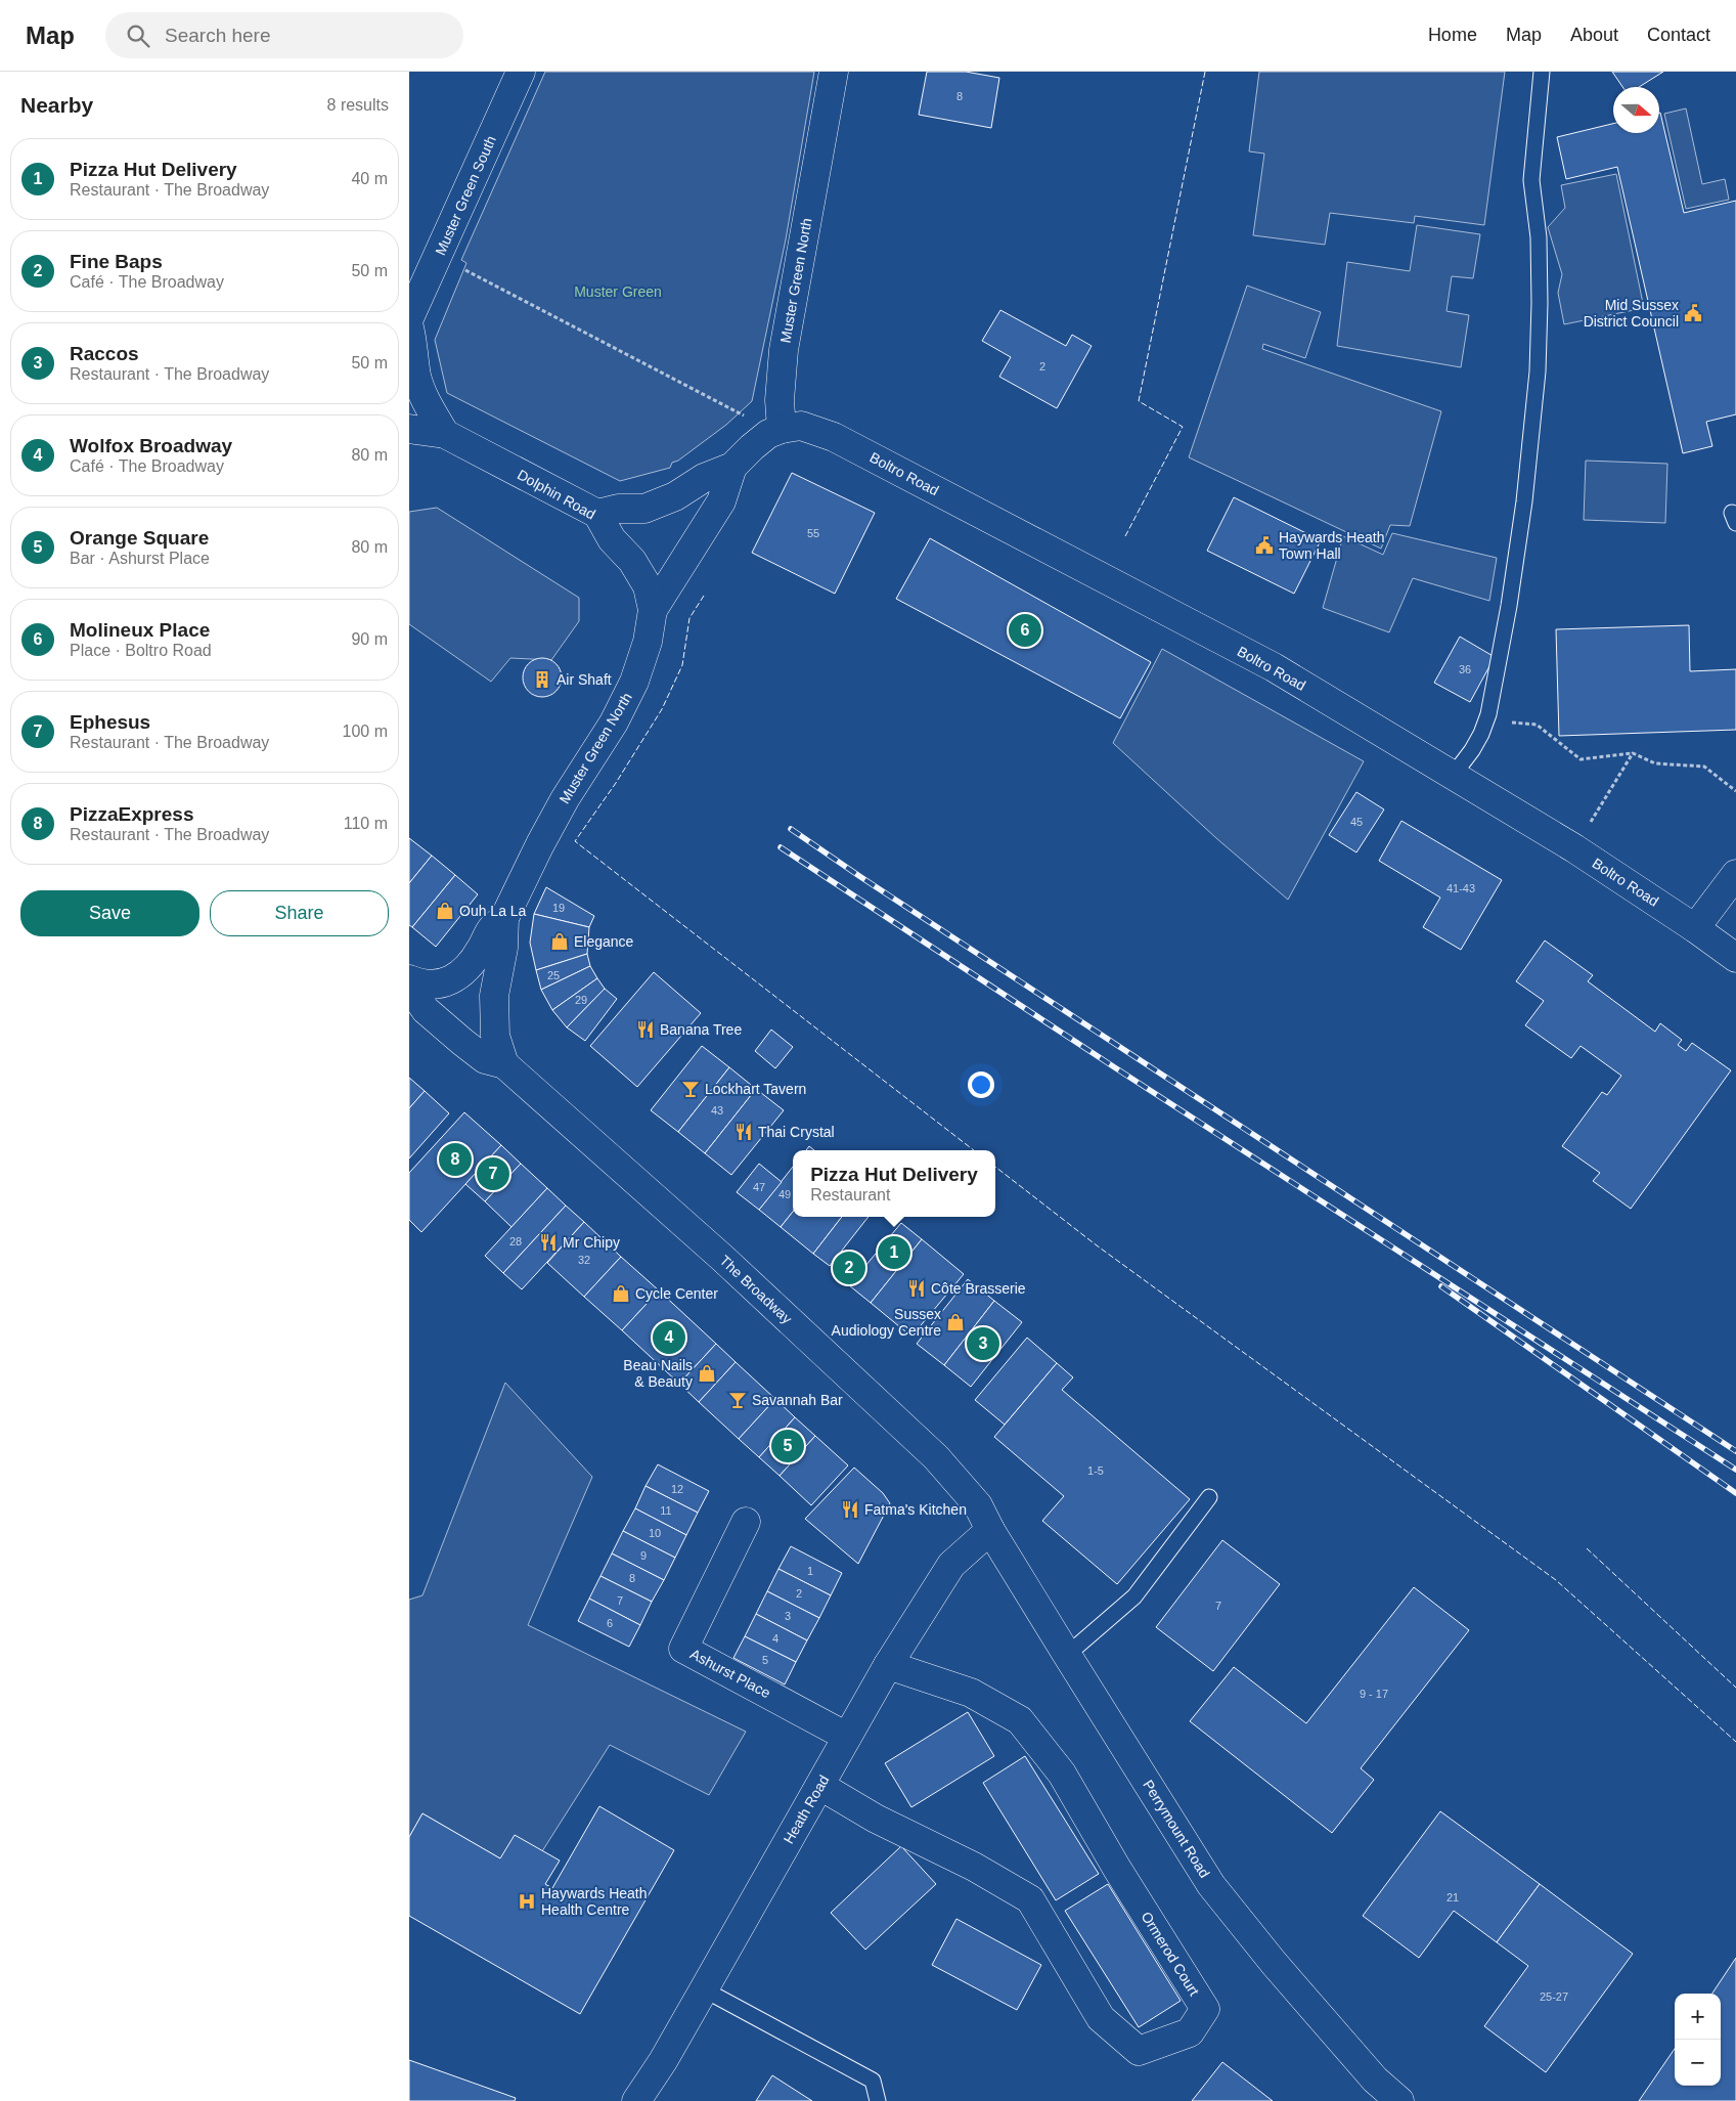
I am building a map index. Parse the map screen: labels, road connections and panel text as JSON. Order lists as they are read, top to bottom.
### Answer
{
  "streets": {
    "street": [
      "Muster Green South",
      "Muster Green North",
      "Boltro Road",
      "Dolphin Road",
      "The Broadway",
      "Ashurst Place",
      "Heath Road",
      "Perrymount Road",
      "Ormerod Court"
    ]
  },
  "crossings": [
    ["Muster Green North", "Boltro Road"],
    ["Muster Green North", "Dolphin Road"],
    ["Muster Green North", "The Broadway"],
    ["The Broadway", "Heath Road"],
    ["The Broadway", "Perrymount Road"],
    ["Ashurst Place", "Heath Road"],
    ["Heath Road", "Perrymount Road"],
    ["Heath Road", "Ormerod Court"]
  ],
  "parks": ["Muster Green"],
  "places": {
    "public building": ["Mid Sussex District Council", "Haywards Heath Town Hall"],
    "building": ["Air Shaft"],
    "shop": [
      "Ouh La La",
      "Elegance",
      "Cycle Center",
      "Sussex Audiology Centre",
      "Beau Nails & Beauty"
    ],
    "restaurant": [
      "Banana Tree",
      "Thai Crystal",
      "Mr Chipy",
      "Côte Brasserie",
      "Fatma's Kitchen"
    ],
    "bar": ["Lockhart Tavern", "Savannah Bar"],
    "hospital": ["Haywards Heath Health Centre"]
  },
  "house_numbers": [
    "8",
    "2",
    "55",
    "36",
    "45",
    "41-43",
    "19",
    "25",
    "29",
    "43",
    "47",
    "49",
    "28",
    "32",
    "1-5",
    "12",
    "11",
    "10",
    "9",
    "1",
    "8",
    "2",
    "7",
    "7",
    "3",
    "6",
    "4",
    "5",
    "9 - 17",
    "21",
    "25-27"
  ],
  "north": "right",
  "page": {
    "header": "Map",
    "search": "Search here",
    "nav": [
      "Home",
      "Map",
      "About",
      "Contact"
    ],
    "heading": ["Nearby", "8 results"],
    "list": [
      {
        "mark": "1",
        "name": "Pizza Hut Delivery",
        "note": "Restaurant · The Broadway",
        "value": "40 m"
      },
      {
        "mark": "2",
        "name": "Fine Baps",
        "note": "Café · The Broadway",
        "value": "50 m"
      },
      {
        "mark": "3",
        "name": "Raccos",
        "note": "Restaurant · The Broadway",
        "value": "50 m"
      },
      {
        "mark": "4",
        "name": "Wolfox Broadway",
        "note": "Café · The Broadway",
        "value": "80 m"
      },
      {
        "mark": "5",
        "name": "Orange Square",
        "note": "Bar · Ashurst Place",
        "value": "80 m"
      },
      {
        "mark": "6",
        "name": "Molineux Place",
        "note": "Place · Boltro Road",
        "value": "90 m"
      },
      {
        "mark": "7",
        "name": "Ephesus",
        "note": "Restaurant · The Broadway",
        "value": "100 m"
      },
      {
        "mark": "8",
        "name": "PizzaExpress",
        "note": "Restaurant · The Broadway",
        "value": "110 m"
      }
    ],
    "pins": [
      "6",
      "8",
      "7",
      "1",
      "2",
      "4",
      "3",
      "5"
    ],
    "buttons": ["Save", "Share"],
    "popup": ["Pizza Hut Delivery", "Restaurant"],
    "map_buttons": ["+", "−"]
  }
}
